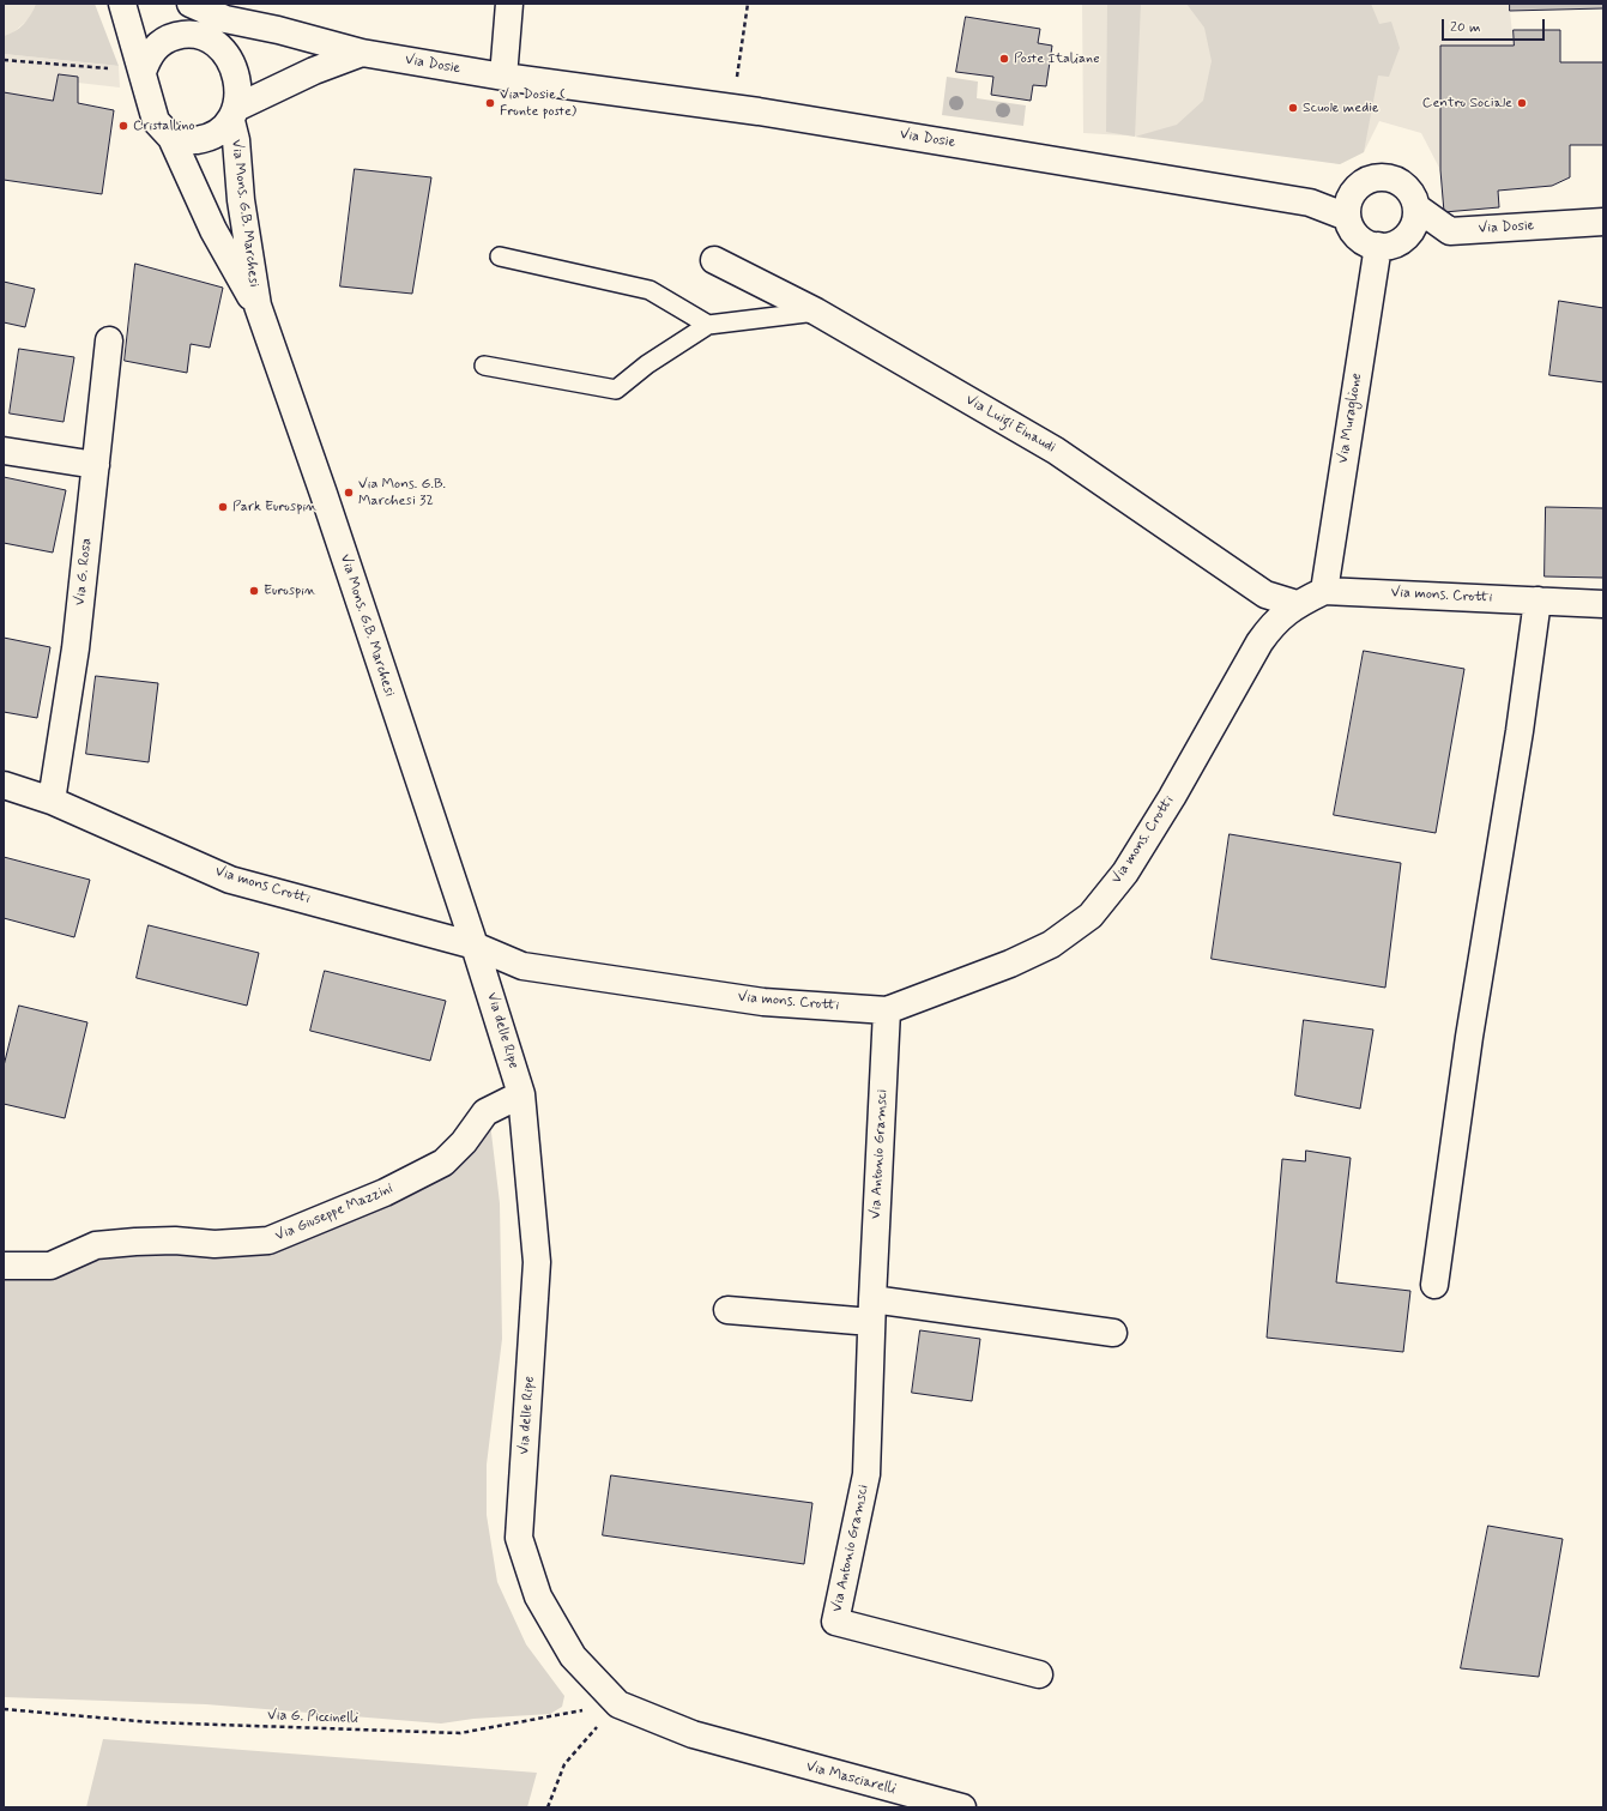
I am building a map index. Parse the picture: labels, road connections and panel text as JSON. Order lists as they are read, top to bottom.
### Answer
{
  "streets": {
    "street": [
      "Via Dosie",
      "Via Mons. G.B. Marchesi",
      "Via Muraglione",
      "Via Luigi Einaudi",
      "Via G. Rosa",
      "Via mons. Crotti",
      "Via mons Crotti",
      "Via delle Ripe",
      "Via Antonio Gramsci",
      "Via Giuseppe Mazzini",
      "Via Masciarelli"
    ],
    "path": ["Via G. Piccinelli"]
  },
  "crossings": [
    ["Via Dosie", "Via Mons. G.B. Marchesi"],
    ["Via Dosie", "Via Muraglione"],
    ["Via Mons. G.B. Marchesi", "Via mons. Crotti"],
    ["Via Mons. G.B. Marchesi", "Via mons Crotti"],
    ["Via Mons. G.B. Marchesi", "Via delle Ripe"],
    ["Via Muraglione", "Via mons. Crotti"],
    ["Via Luigi Einaudi", "Via mons. Crotti"],
    ["Via G. Rosa", "Via mons Crotti"],
    ["Via mons. Crotti", "Via mons Crotti"],
    ["Via mons. Crotti", "Via delle Ripe"],
    ["Via mons. Crotti", "Via Antonio Gramsci"],
    ["Via mons Crotti", "Via delle Ripe"],
    ["Via delle Ripe", "Via Giuseppe Mazzini"],
    ["Via delle Ripe", "Via G. Piccinelli"],
    ["Via delle Ripe", "Via Masciarelli"]
  ],
  "places": [
    "Poste Italiane",
    "Via Dosie ( Fronte poste)",
    "Centro Sociale",
    "Scuole medie",
    "Cristallino",
    "Via Mons. G.B. Marchesi 32",
    "Park Eurospin",
    "Eurospin"
  ],
  "scale_bar": "20 m"
}
